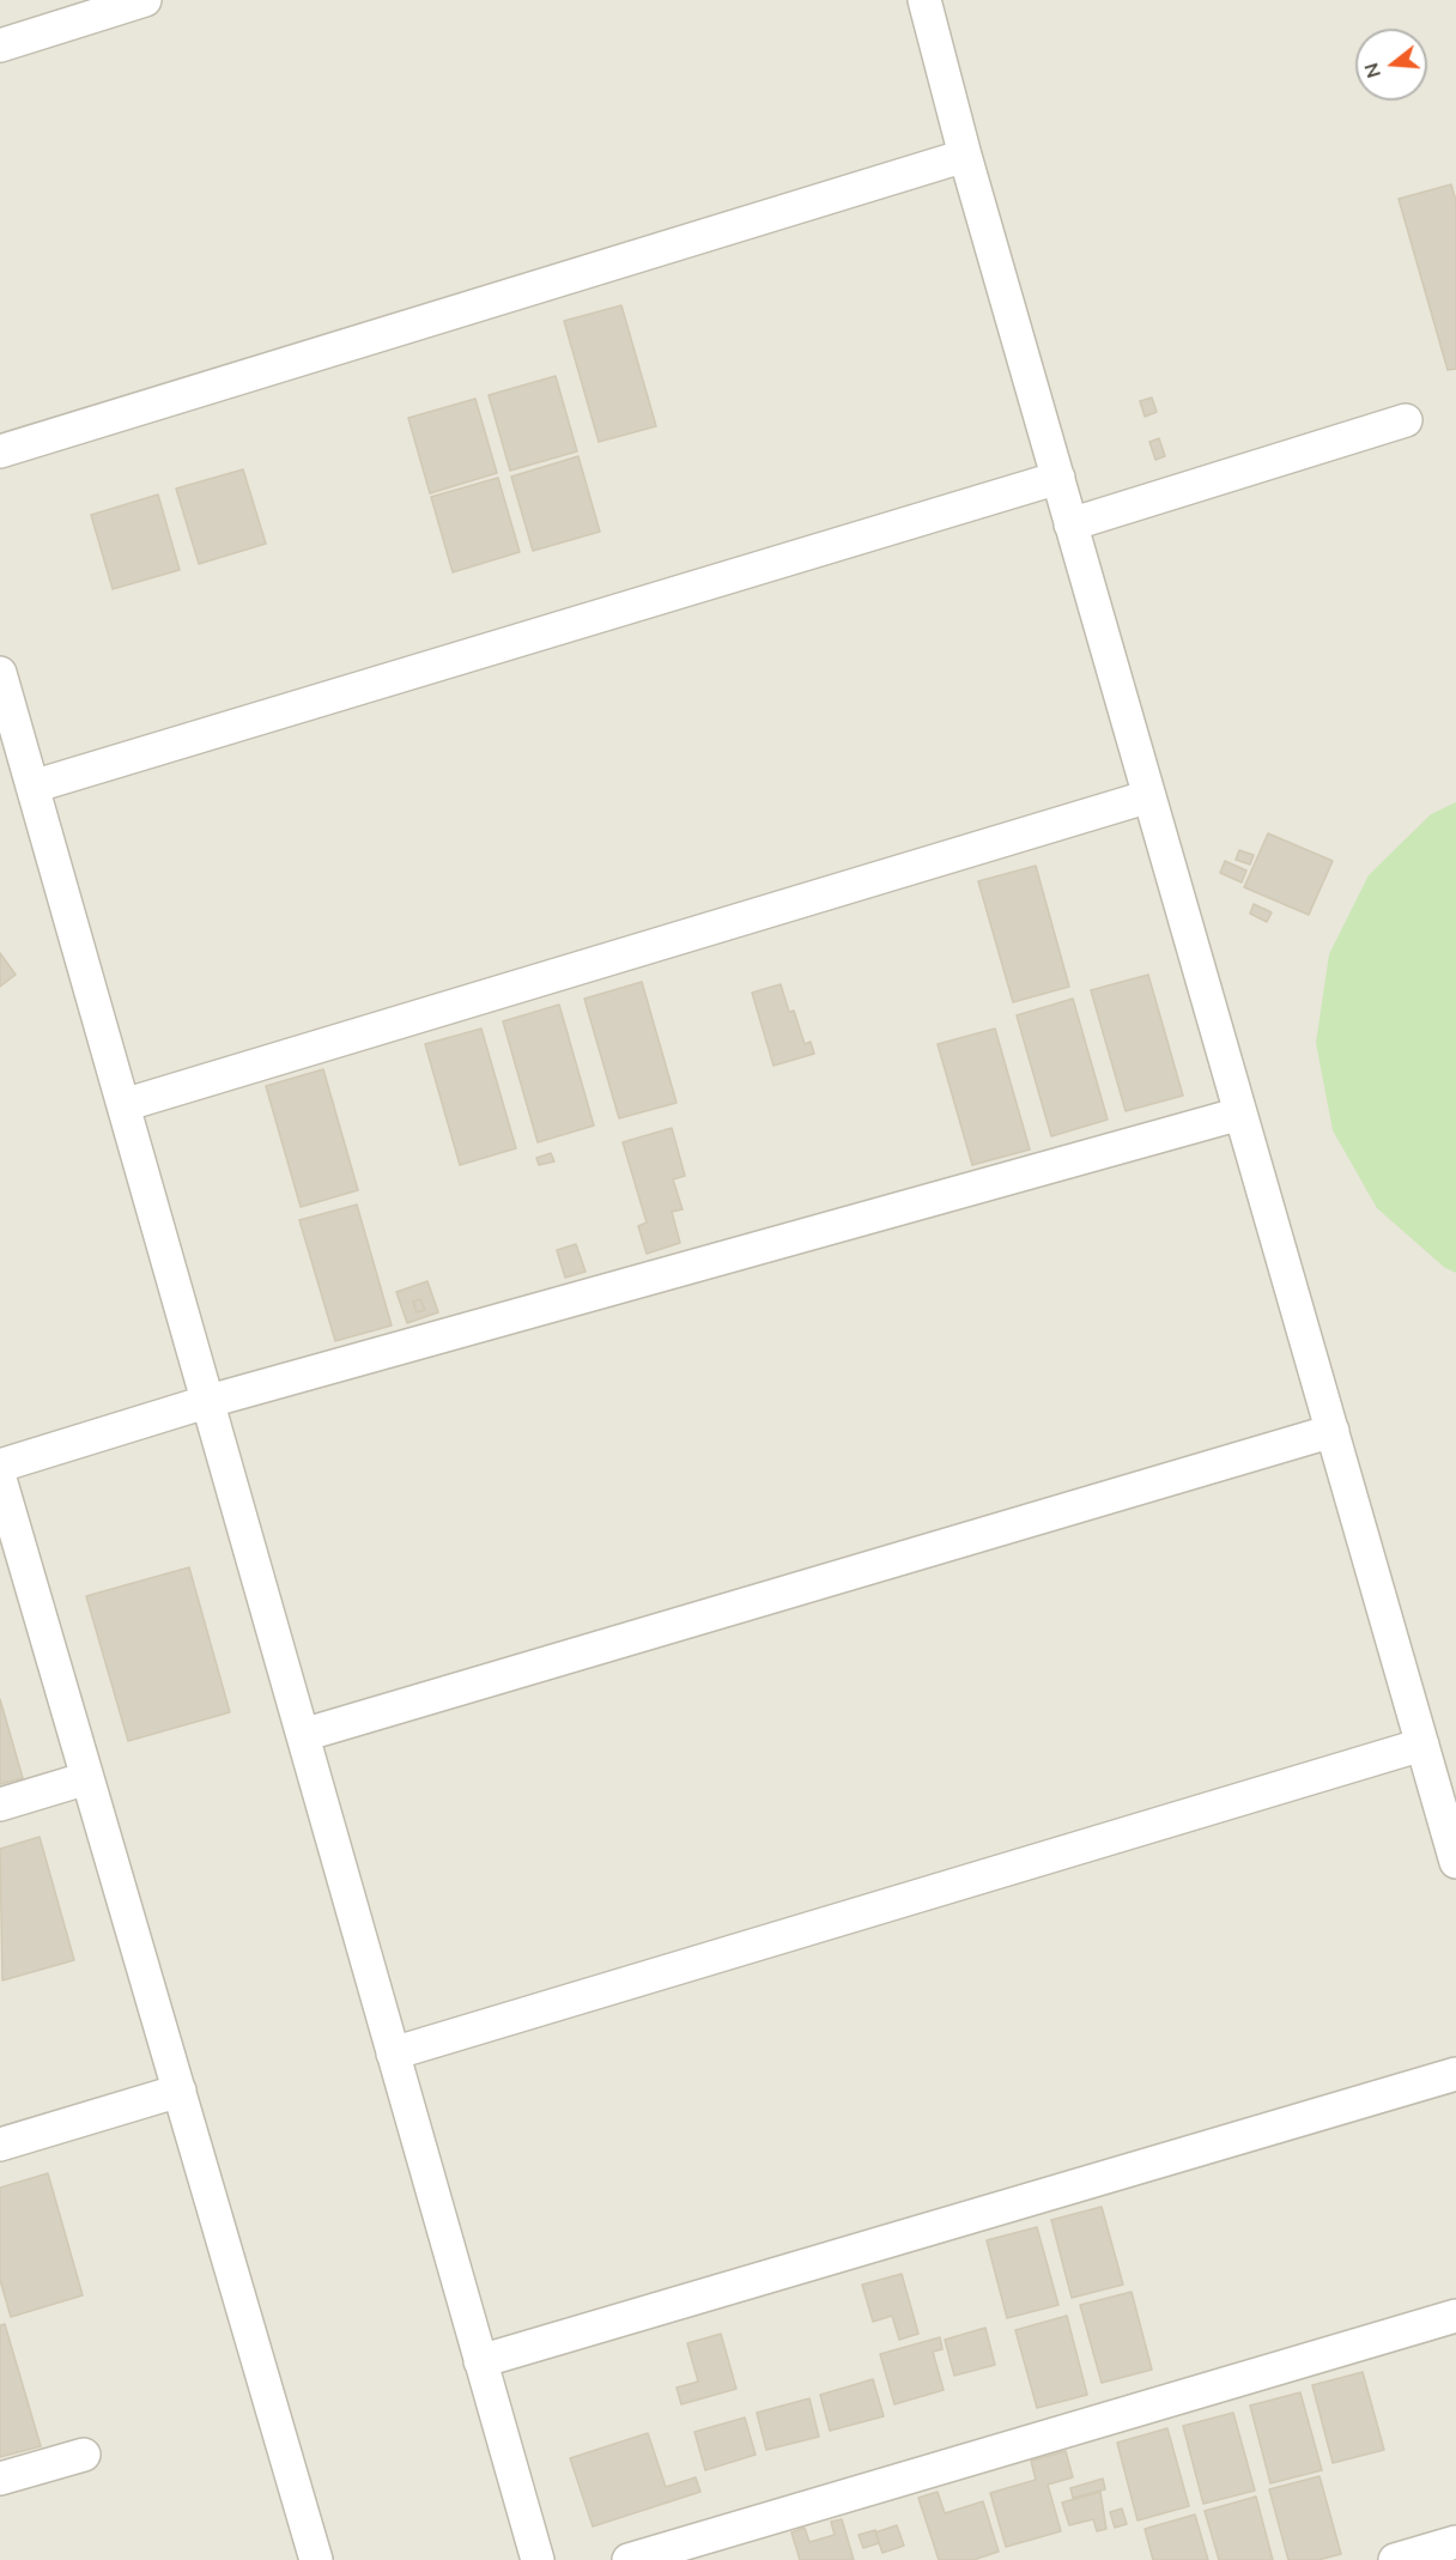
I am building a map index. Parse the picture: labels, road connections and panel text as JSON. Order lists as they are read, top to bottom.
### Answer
{
  "north": "left"
}
